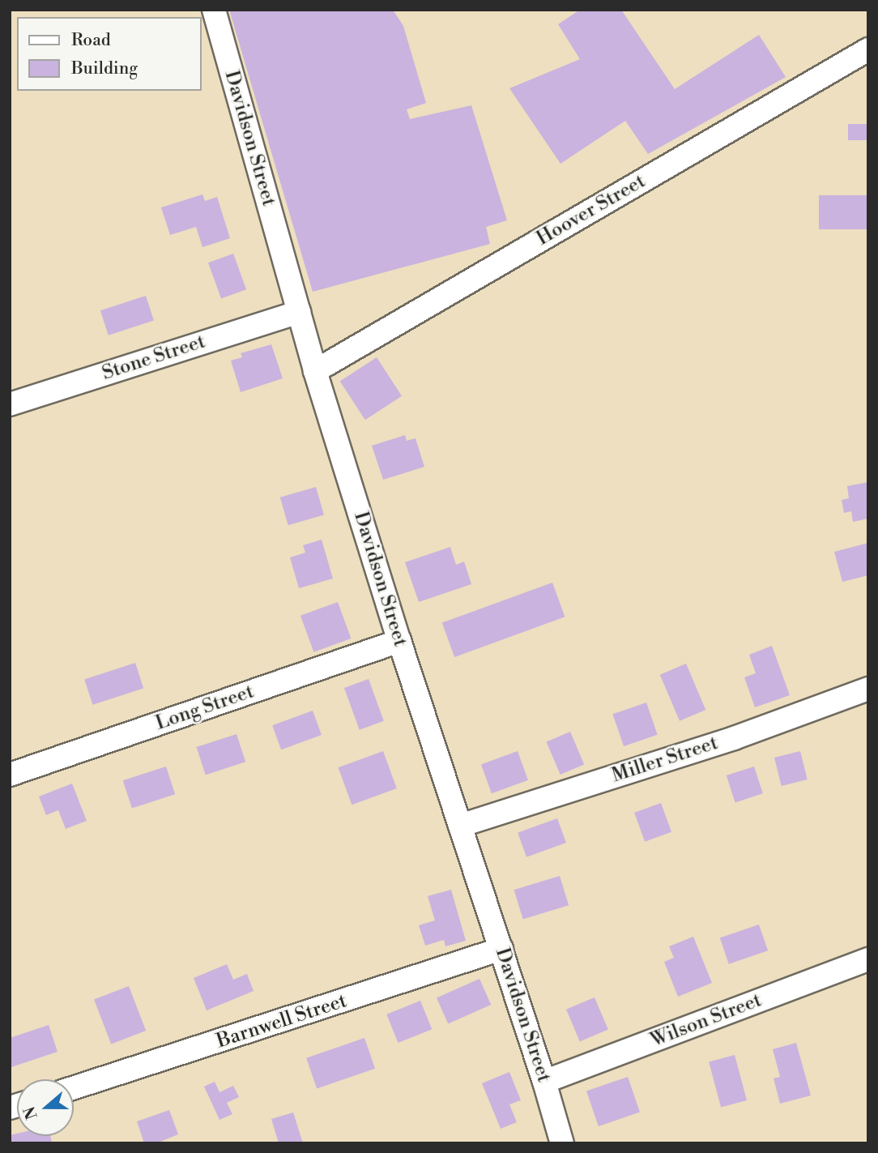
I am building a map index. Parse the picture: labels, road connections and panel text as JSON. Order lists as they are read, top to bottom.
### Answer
{
  "streets": {
    "street": [
      "Davidson Street",
      "Hoover Street",
      "Stone Street",
      "Long Street",
      "Miller Street",
      "Wilson Street",
      "Barnwell Street"
    ]
  },
  "crossings": [
    ["Davidson Street", "Hoover Street"],
    ["Davidson Street", "Stone Street"],
    ["Davidson Street", "Long Street"],
    ["Davidson Street", "Miller Street"],
    ["Davidson Street", "Wilson Street"],
    ["Davidson Street", "Barnwell Street"]
  ],
  "legend": ["Road", "Building"],
  "north": "left"
}
